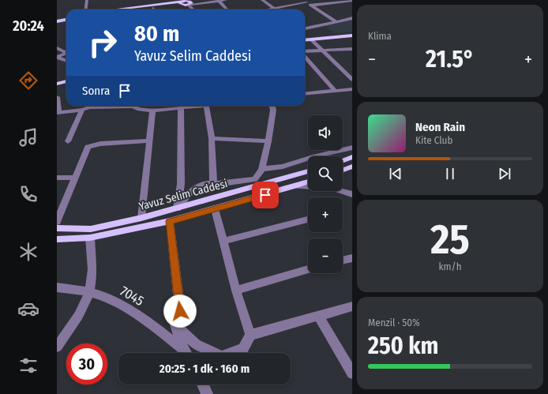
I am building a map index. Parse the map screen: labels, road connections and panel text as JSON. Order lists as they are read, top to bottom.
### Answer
{
  "streets": {
    "main road": ["Yavuz Selim Caddesi"],
    "street": ["7045"]
  },
  "page": {
    "tabs": "20:24",
    "tile": [
      "Klima",
      ["25", "km/h"],
      ["Menzil · 50%", "250 km"]
    ],
    "turn": ["80 m", "Yavuz Selim Caddesi"],
    "heat": ["−", "21.5°", "+"],
    "then": "Sonra",
    "song": ["Neon Rain", "Kite Club"],
    "map_buttons": ["+", "−"],
    "limit": "30",
    "trip": "20:25 · 1 dk · 160 m"
  }
}
